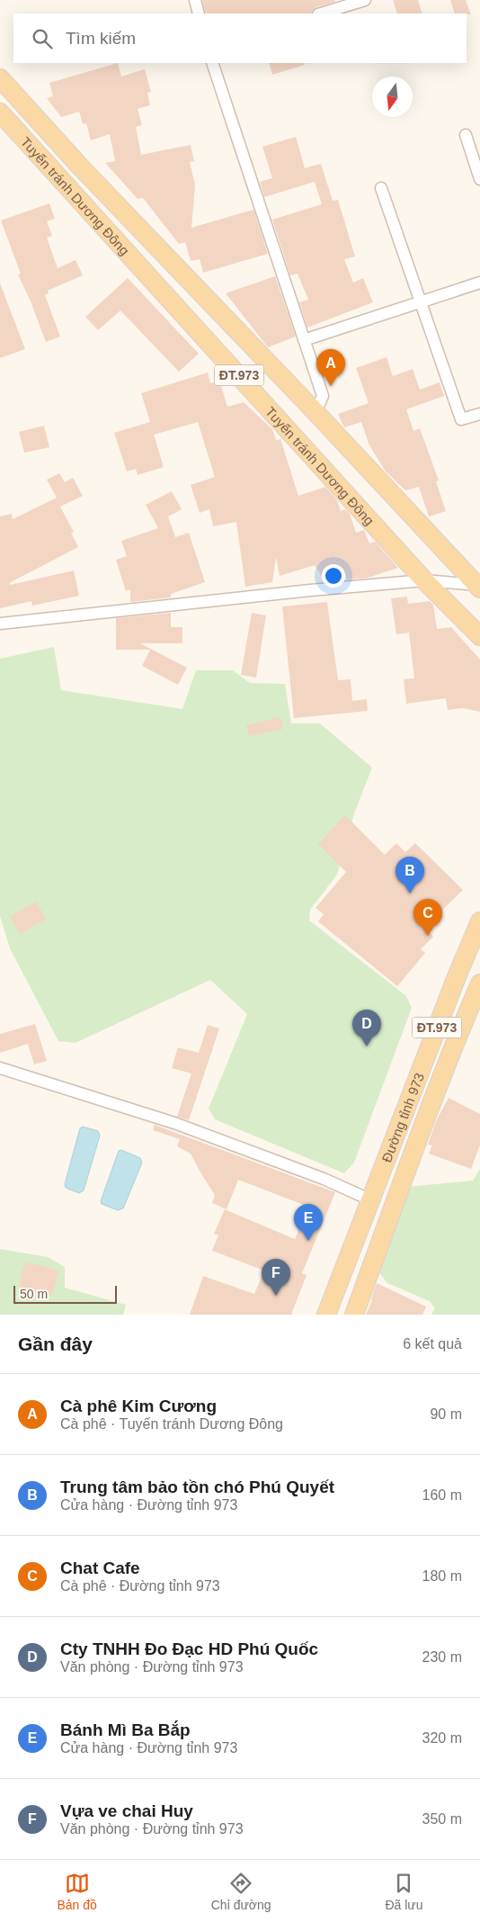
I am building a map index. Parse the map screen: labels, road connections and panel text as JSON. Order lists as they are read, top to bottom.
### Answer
{
  "streets": {
    "main road": ["Tuyến tránh Dương Đông", "ĐT.973", "Đường tỉnh 973"]
  },
  "scale_bar": "50 m",
  "north": "bottom",
  "page": {
    "search": "Tìm kiếm",
    "pins": [
      "A",
      "B",
      "C",
      "D",
      "E",
      "F"
    ],
    "scale": "50 m",
    "heading": ["Gần đây", "6 kết quả"],
    "list": [
      {
        "mark": "A",
        "name": "Cà phê Kim Cương",
        "note": "Cà phê · Tuyến tránh Dương Đông",
        "value": "90 m"
      },
      {
        "mark": "B",
        "name": "Trung tâm bảo tồn chó Phú Quyết",
        "note": "Cửa hàng · Đường tỉnh 973",
        "value": "160 m"
      },
      {
        "mark": "C",
        "name": "Chat Cafe",
        "note": "Cà phê · Đường tỉnh 973",
        "value": "180 m"
      },
      {
        "mark": "D",
        "name": "Cty TNHH Đo Đạc HD Phú Quốc",
        "note": "Văn phòng · Đường tỉnh 973",
        "value": "230 m"
      },
      {
        "mark": "E",
        "name": "Bánh Mì Ba Bắp",
        "note": "Cửa hàng · Đường tỉnh 973",
        "value": "320 m"
      },
      {
        "mark": "F",
        "name": "Vựa ve chai Huy",
        "note": "Văn phòng · Đường tỉnh 973",
        "value": "350 m"
      }
    ],
    "nav": ["Bản đồ", "Chỉ đường", "Đã lưu"]
  }
}
